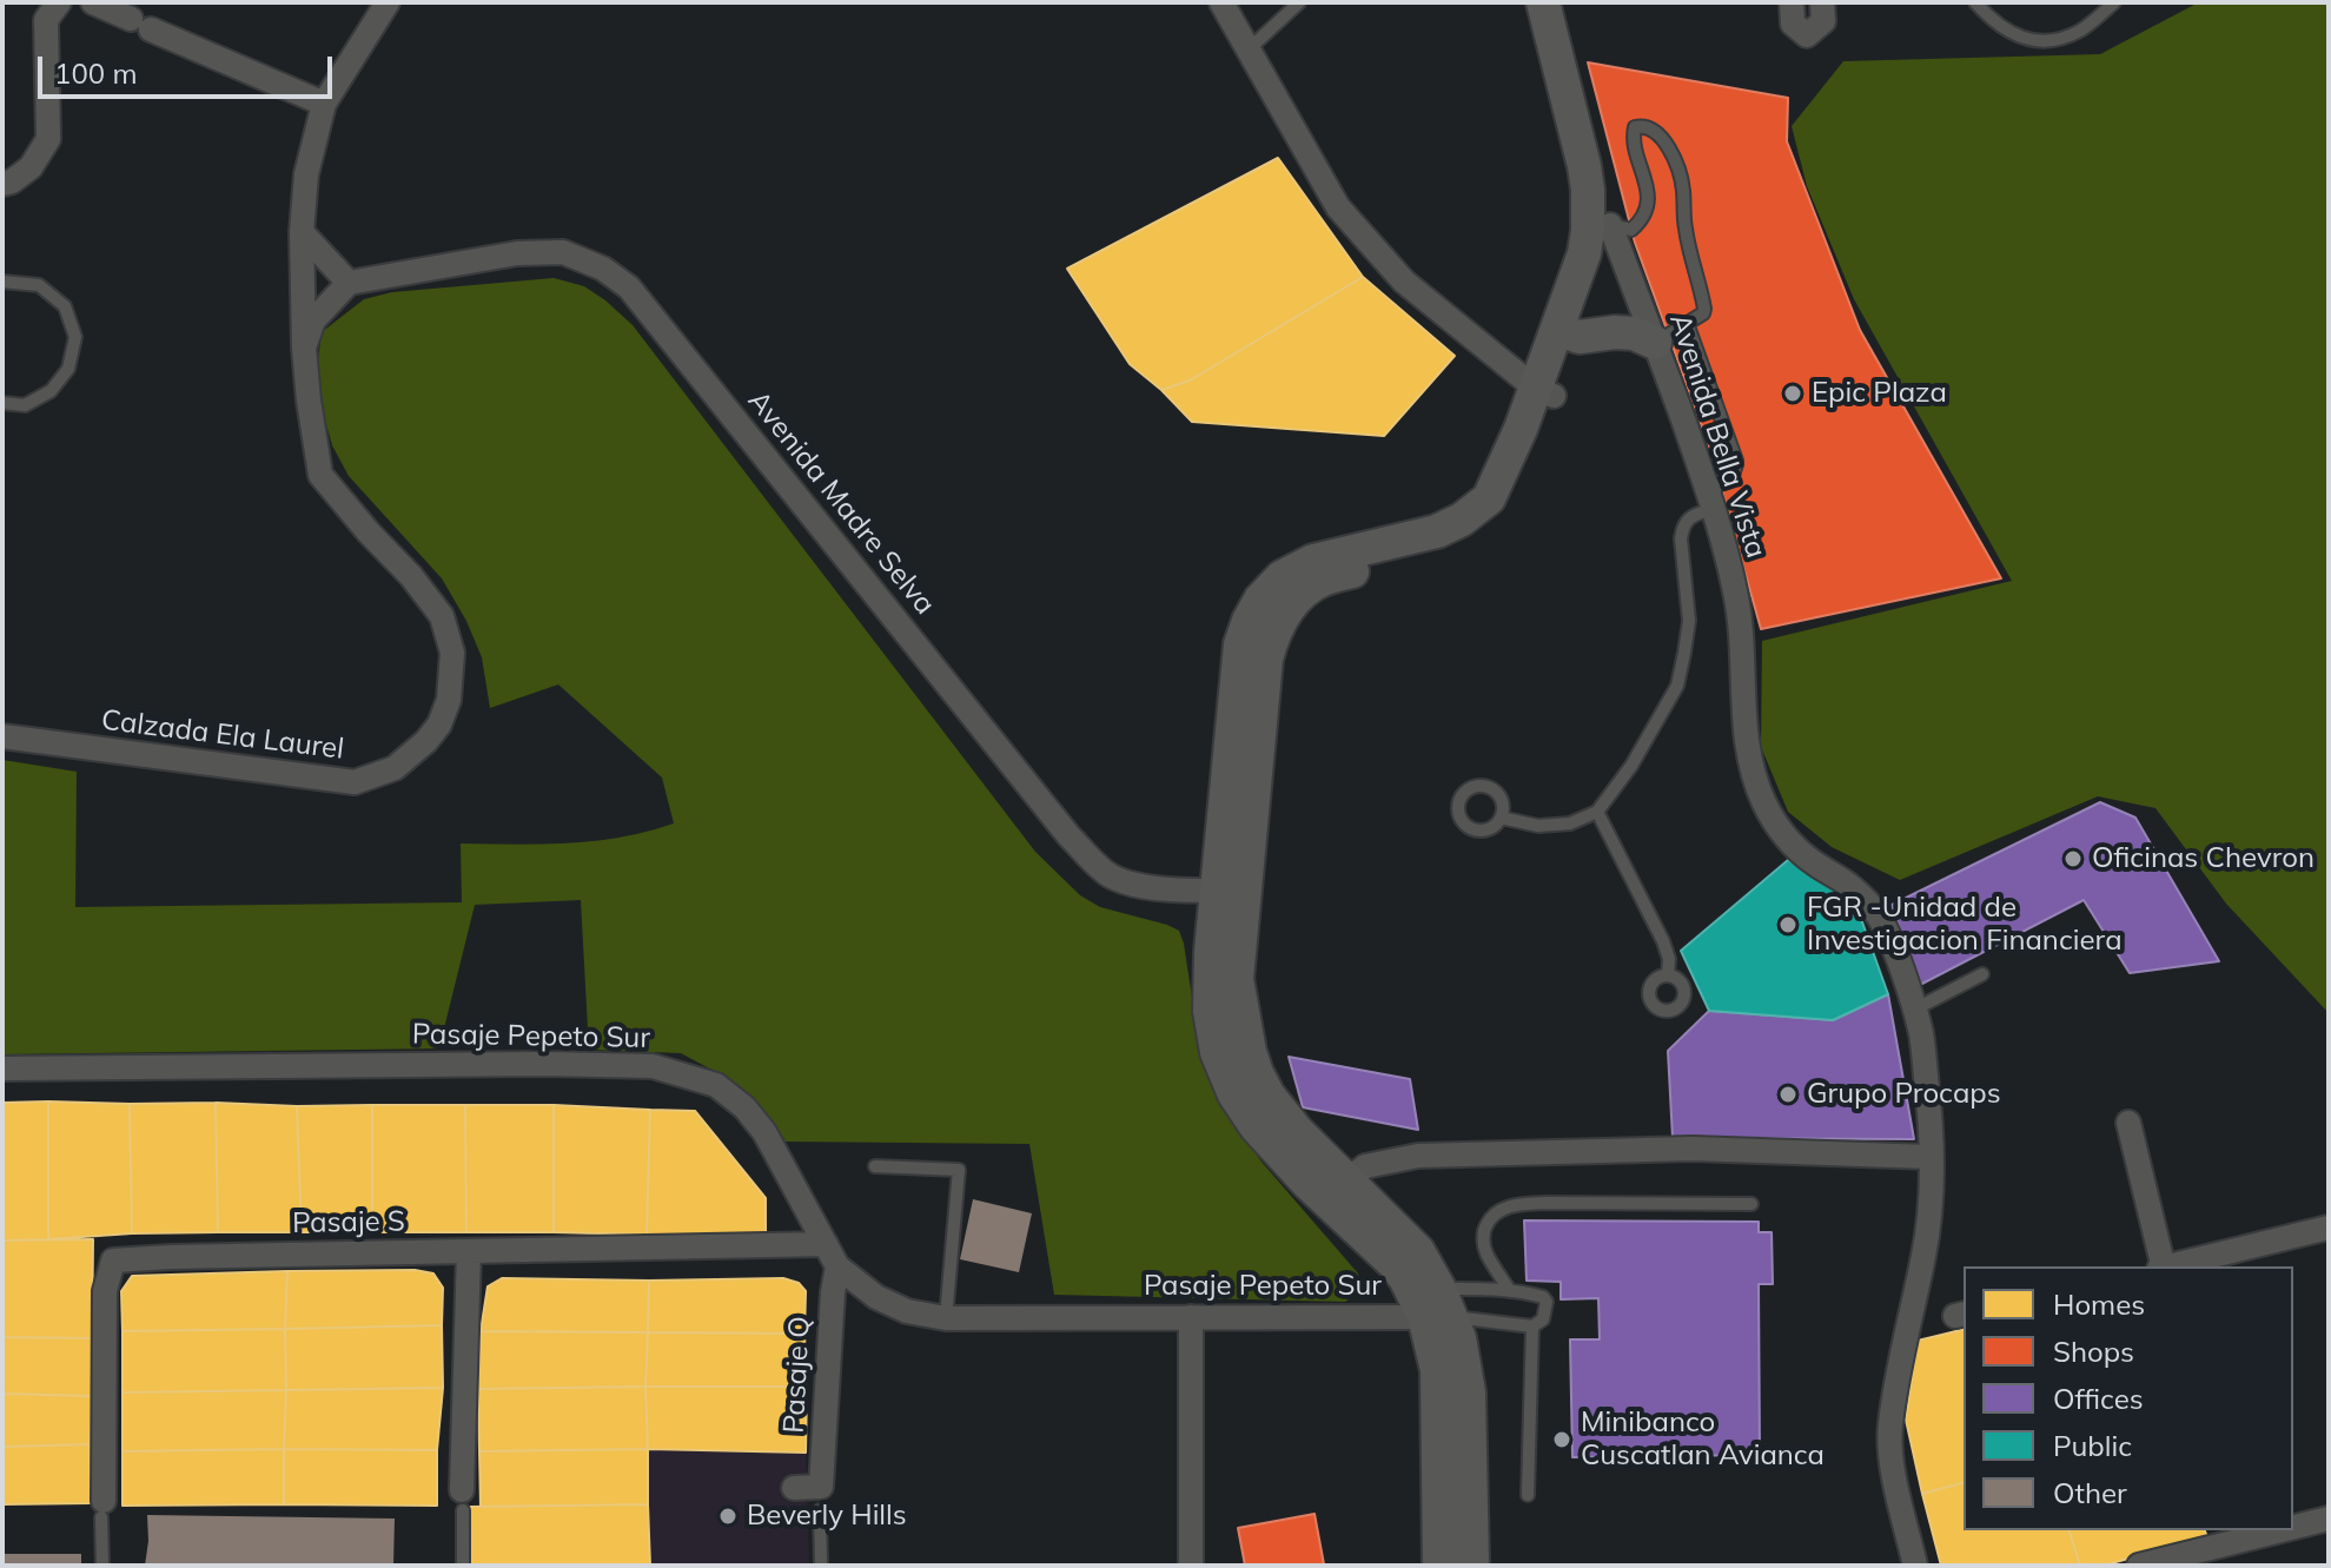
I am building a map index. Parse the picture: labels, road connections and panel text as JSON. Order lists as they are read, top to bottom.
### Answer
{
  "streets": {
    "street": [
      "Avenida Bella Vista",
      "Avenida Madre Selva",
      "Calzada Ela Laurel",
      "Pasaje Pepeto Sur",
      "Pasaje S",
      "Pasaje Q"
    ]
  },
  "crossings": [
    ["Pasaje Pepeto Sur", "Pasaje S"],
    ["Pasaje Pepeto Sur", "Pasaje Q"]
  ],
  "places": [
    "Epic Plaza",
    "Oficinas Chevron",
    "FGR -Unidad de Investigacion Financiera",
    "Grupo Procaps",
    "Minibanco Cuscatlan Avianca",
    "Beverly Hills"
  ],
  "legend": [
    "Homes",
    "Shops",
    "Offices",
    "Public",
    "Other"
  ],
  "scale_bar": "100 m"
}
